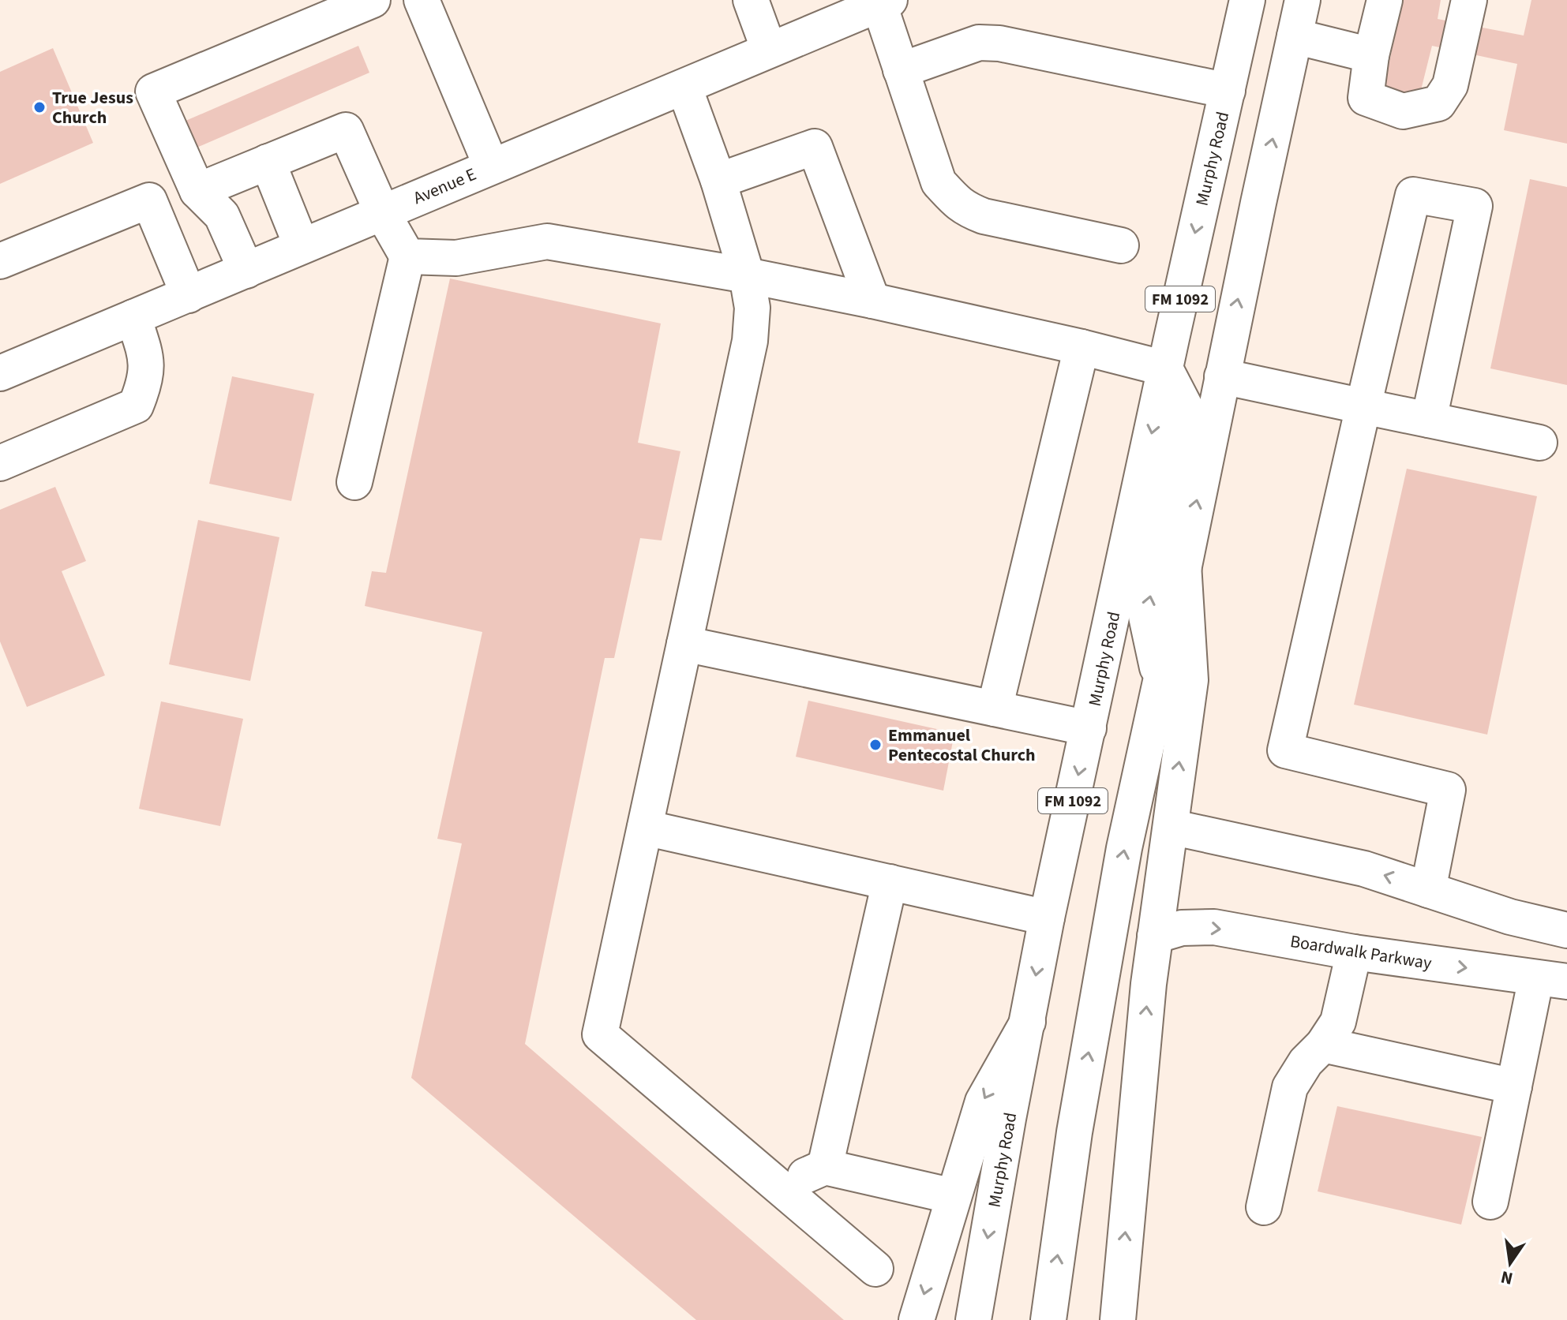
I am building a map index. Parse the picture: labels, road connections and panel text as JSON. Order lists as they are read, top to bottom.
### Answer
{
  "streets": {
    "main road": [
      "Murphy Road",
      "Avenue E",
      "FM 1092",
      "Boardwalk Parkway"
    ]
  },
  "places": ["True Jesus Church", "Emmanuel Pentecostal Church"],
  "north": "bottom"
}
